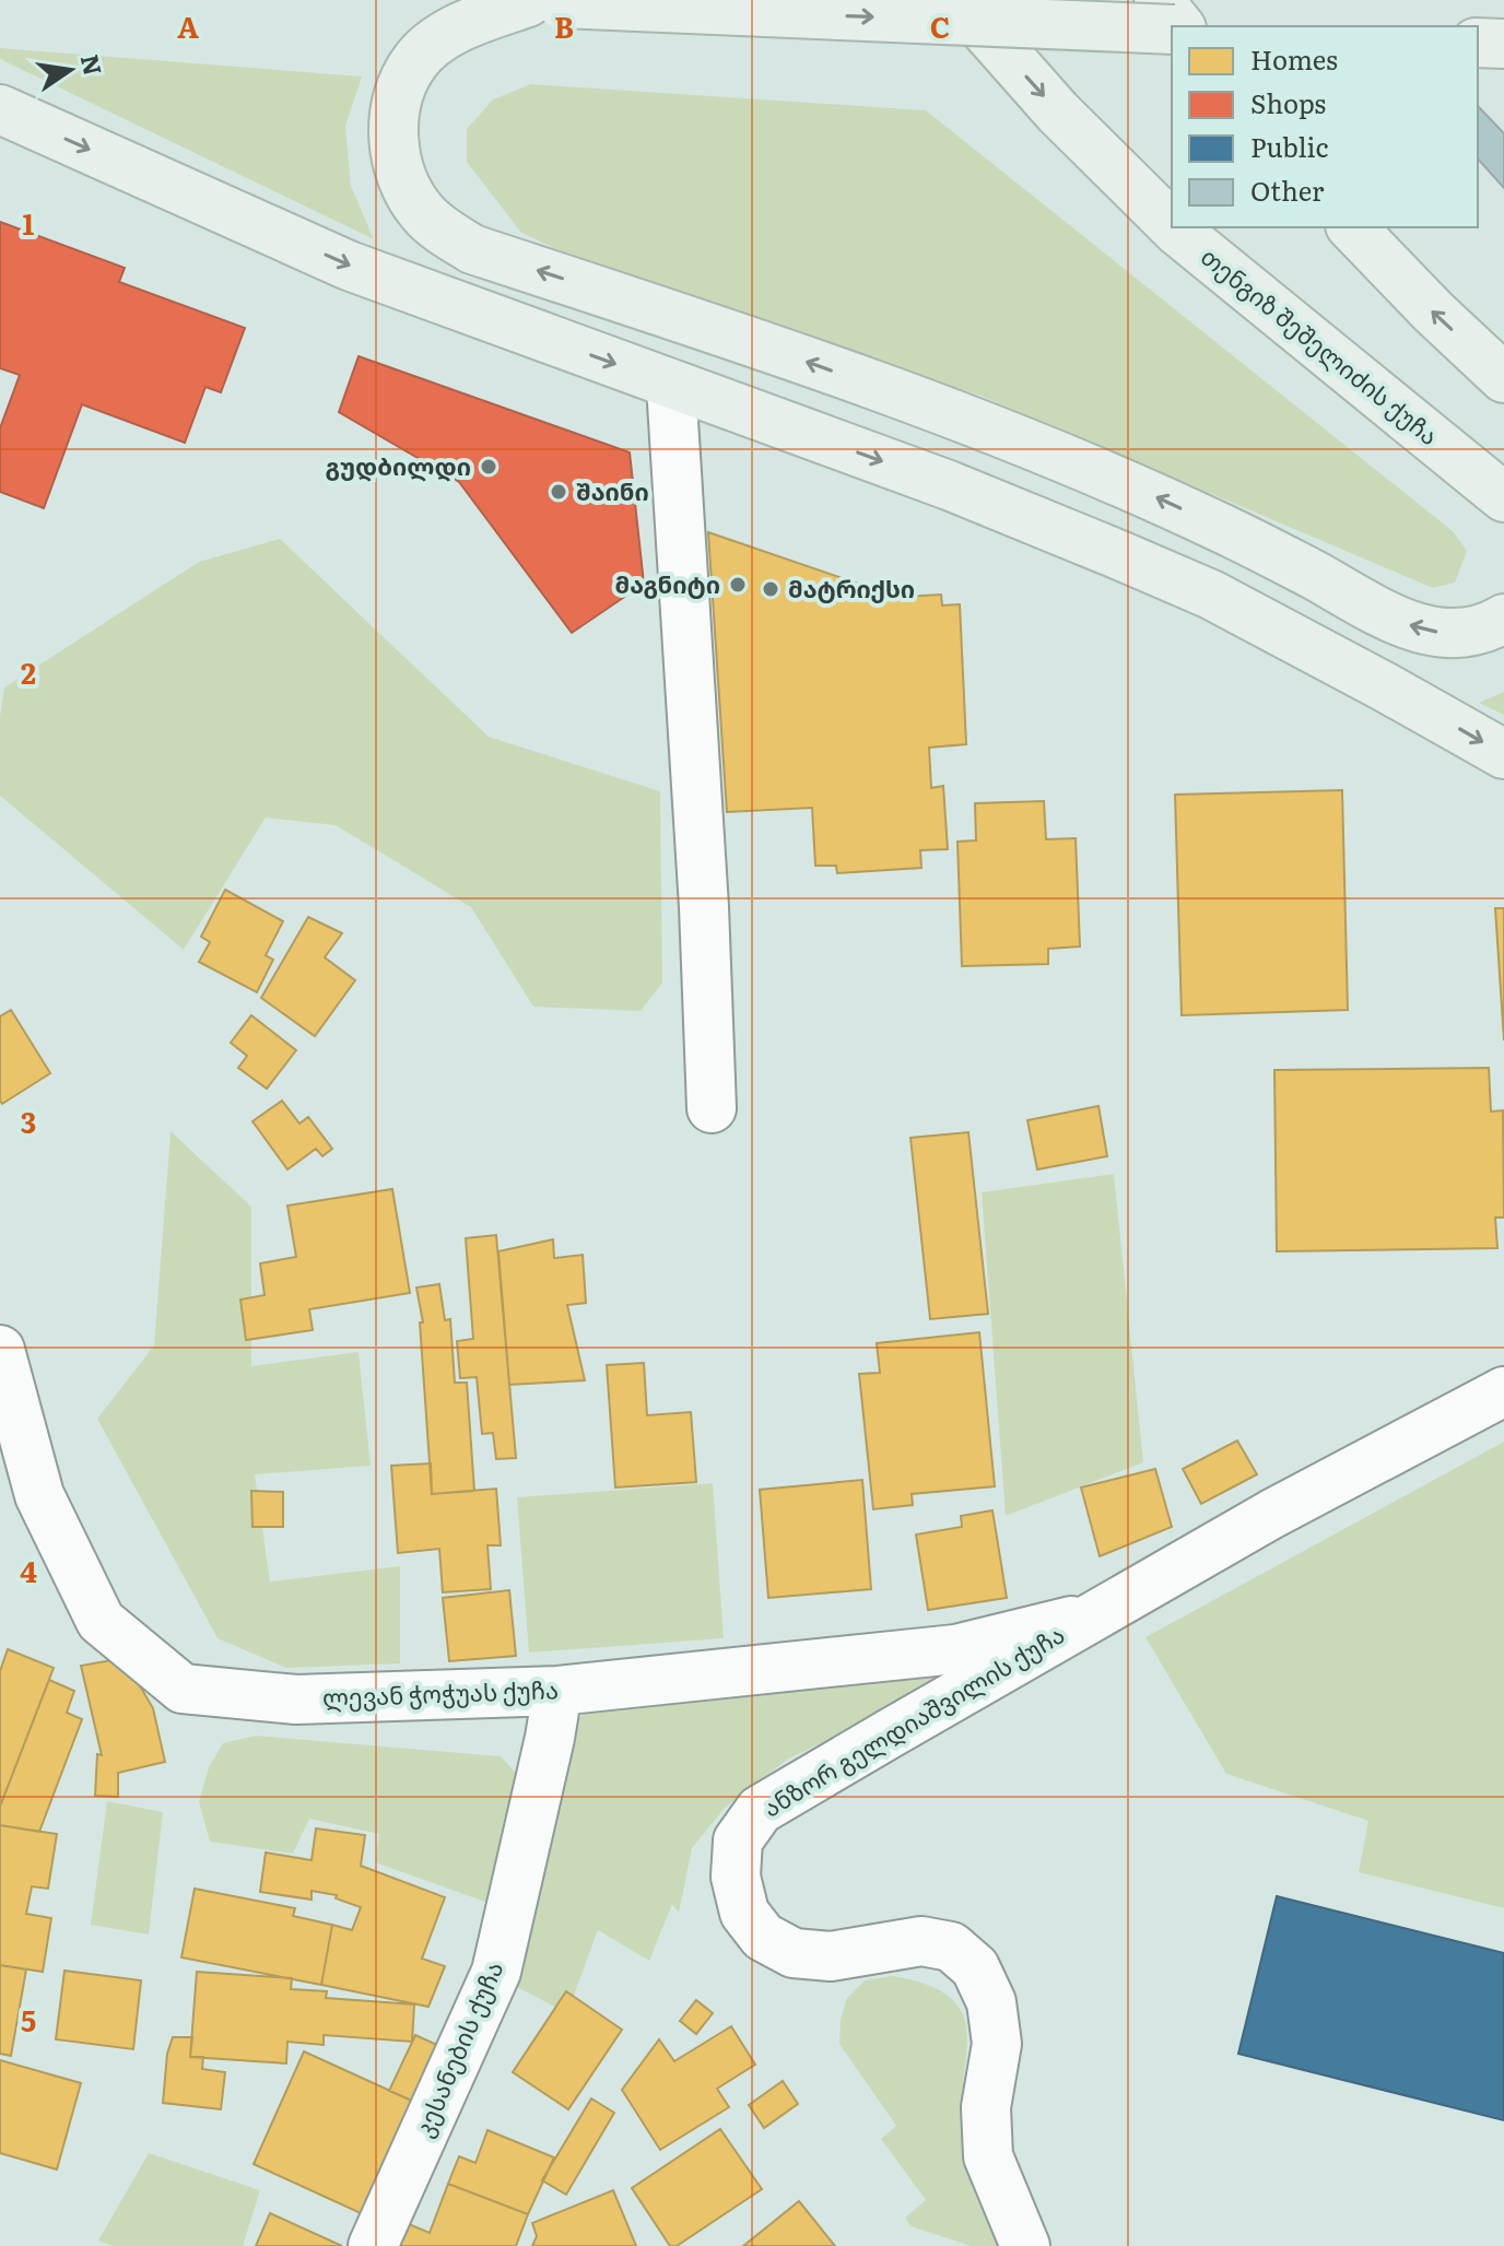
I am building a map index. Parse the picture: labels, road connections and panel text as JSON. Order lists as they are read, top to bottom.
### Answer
{
  "streets": {
    "main road": ["თენგიზ შეშელიძის ქუჩა"],
    "street": ["ლევან ჭოჭუას ქუჩა", "ანზორ გელდიაშვილის ქუჩა", "კესანების ქუჩა"]
  },
  "crossings": [
    ["ლევან ჭოჭუას ქუჩა", "ანზორ გელდიაშვილის ქუჩა"],
    ["ლევან ჭოჭუას ქუჩა", "კესანების ქუჩა"]
  ],
  "places": [
    "გუდბილდი",
    "შაინი",
    "მაგნიტი",
    "მატრიქსი"
  ],
  "legend": [
    "Homes",
    "Shops",
    "Public",
    "Other"
  ],
  "north": "right",
  "grid": {
    "columns": ["A", "B", "C"],
    "rows": [
      "1",
      "2",
      "3",
      "4",
      "5"
    ]
  }
}
